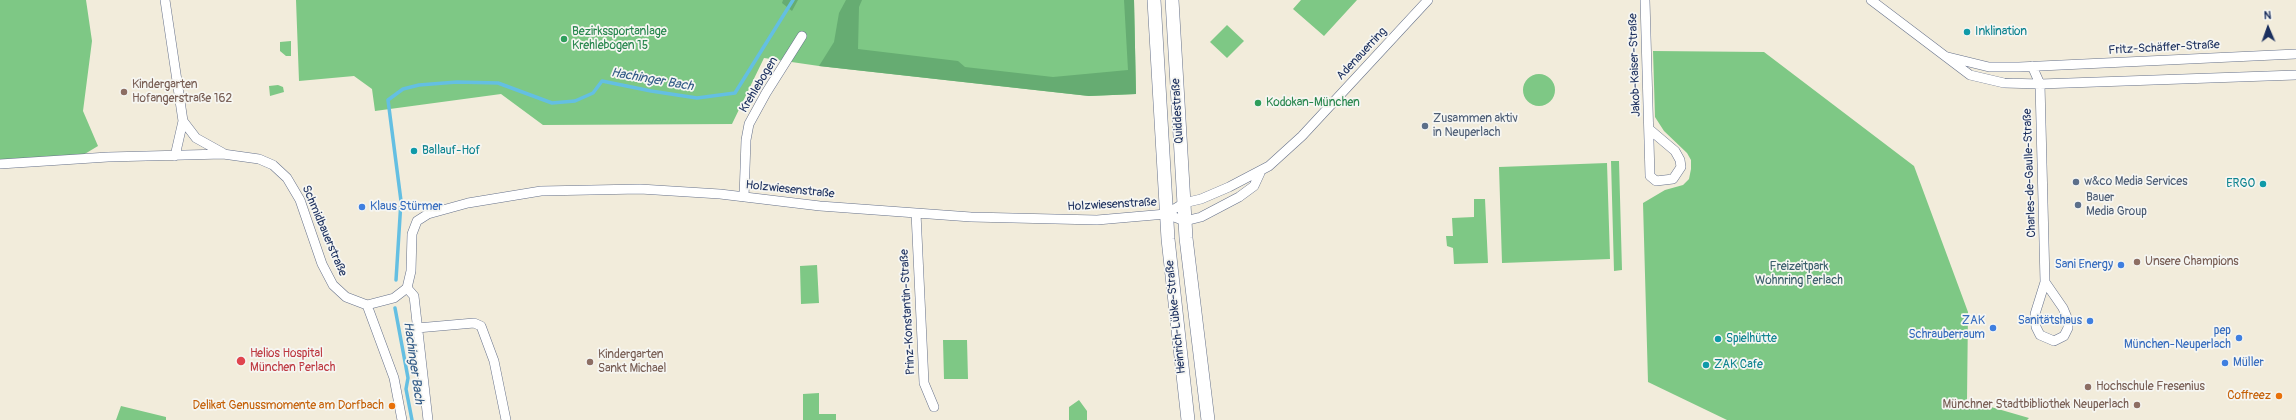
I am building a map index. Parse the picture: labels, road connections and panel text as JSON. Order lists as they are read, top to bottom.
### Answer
{
  "streets": {
    "main road": ["Quiddestraße", "Heinrich-Lübke-Straße"],
    "street": [
      "Fritz-Schäffer-Straße",
      "Adenauerring",
      "Jakob-Kaiser-Straße",
      "Krehlebogen",
      "Charles-de-Gaulle-Straße",
      "Holzwiesenstraße",
      "Schmidbauerstraße",
      "Prinz-Konstantin-Straße"
    ]
  },
  "crossings": [
    ["Fritz-Schäffer-Straße", "Charles-de-Gaulle-Straße"],
    ["Adenauerring", "Quiddestraße"],
    ["Adenauerring", "Holzwiesenstraße"],
    ["Adenauerring", "Heinrich-Lübke-Straße"],
    ["Krehlebogen", "Holzwiesenstraße"],
    ["Quiddestraße", "Holzwiesenstraße"],
    ["Quiddestraße", "Heinrich-Lübke-Straße"],
    ["Holzwiesenstraße", "Prinz-Konstantin-Straße"],
    ["Holzwiesenstraße", "Heinrich-Lübke-Straße"]
  ],
  "water": ["Hachinger Bach"],
  "parks": ["Freizeitpark Wohnring Perlach"],
  "places": [
    "Inklination",
    "Bezirkssportanlage Krehlebogen 15",
    "Kindergarten Hofangerstraße 162",
    "Kodokan-München",
    "Zusammen aktiv in Neuperlach",
    "Ballauf-Hof",
    "w&co Media Services",
    "ERGO",
    "Bauer Media Group",
    "Klaus Stürmer",
    "Unsere Champions",
    "Sani Energy",
    "Sanitätshaus",
    "ZAK Schrauberraum",
    "pep München-Neuperlach",
    "Spielhütte",
    "Helios Hospital München Perlach",
    "Kindergarten Sankt Michael",
    "Müller",
    "ZAK Cafe",
    "Hochschule Fresenius",
    "Coffreez",
    "Münchner Stadtbibliothek Neuperlach",
    "Delikat Genussmomente am Dorfbach"
  ],
  "north": "top"
}
